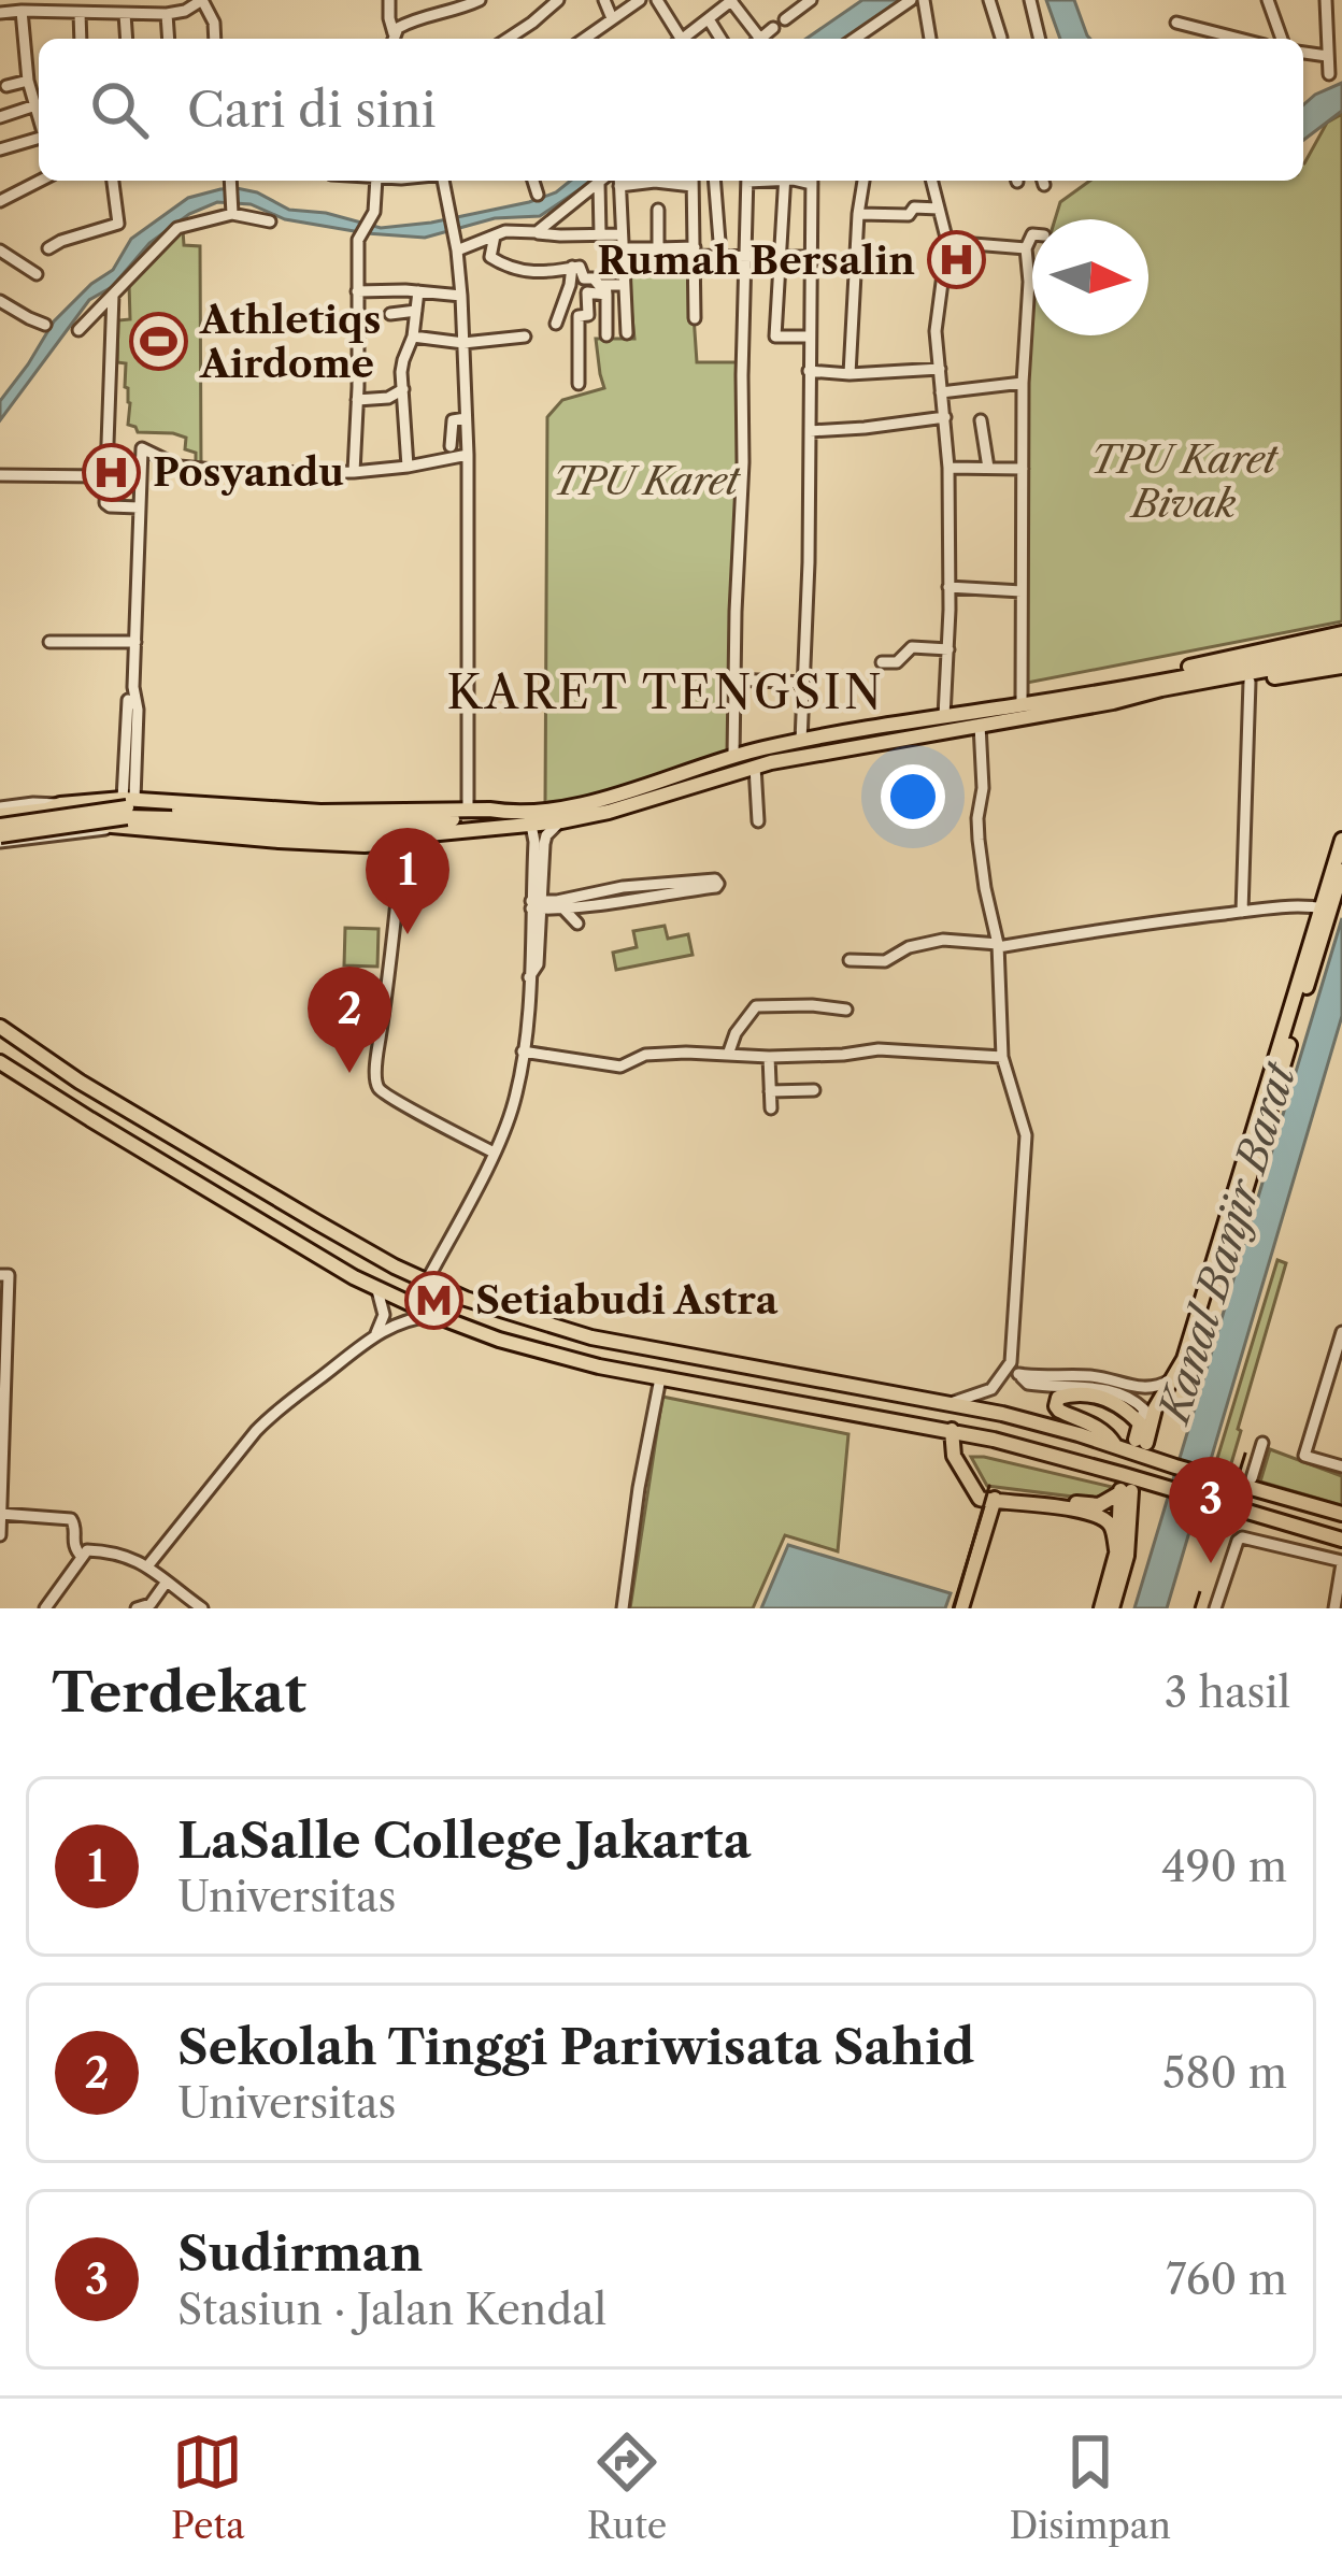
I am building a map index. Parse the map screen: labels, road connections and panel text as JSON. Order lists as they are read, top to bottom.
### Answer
{
  "districts": ["KARET TENGSIN"],
  "water": ["Kanal Banjir Barat"],
  "parks": ["TPU Karet Bivak", "TPU Karet"],
  "places": {
    "hospital": ["Rumah Bersalin", "Posyandu"],
    "sports": ["Athletiqs Airdome"],
    "metro station": ["Setiabudi Astra"]
  },
  "north": "right",
  "page": {
    "search": "Cari di sini",
    "pins": ["1", "2", "3"],
    "heading": ["Terdekat", "3 hasil"],
    "list": [
      {
        "mark": "1",
        "name": "LaSalle College Jakarta",
        "note": "Universitas",
        "value": "490 m"
      },
      {
        "mark": "2",
        "name": "Sekolah Tinggi Pariwisata Sahid",
        "note": "Universitas",
        "value": "580 m"
      },
      {
        "mark": "3",
        "name": "Sudirman",
        "note": "Stasiun · Jalan Kendal",
        "value": "760 m"
      }
    ],
    "nav": ["Peta", "Rute", "Disimpan"]
  }
}
